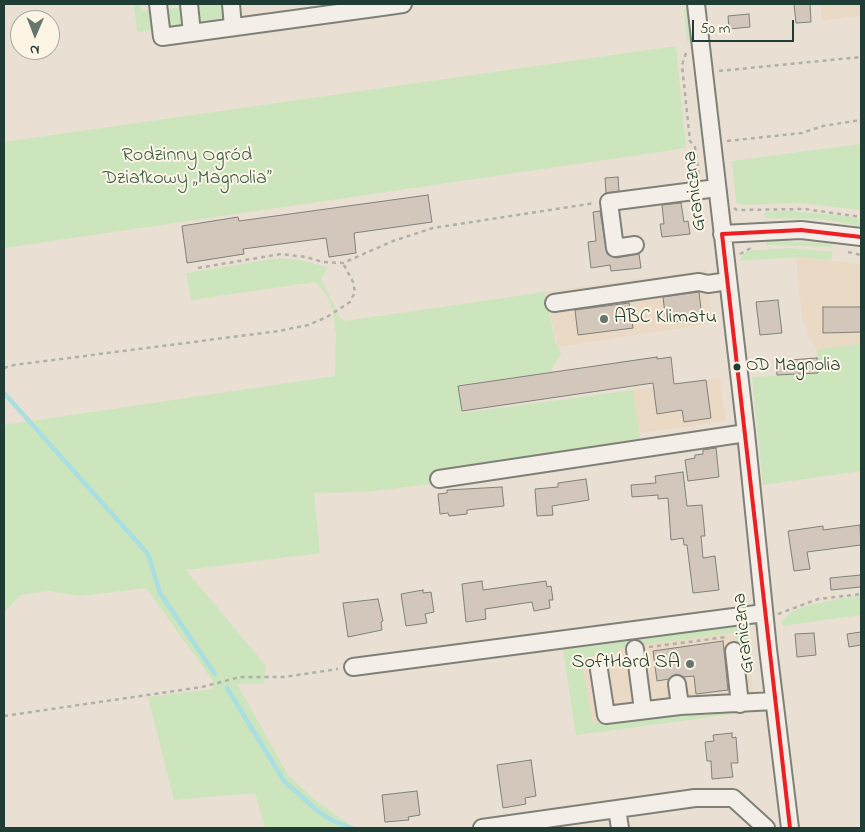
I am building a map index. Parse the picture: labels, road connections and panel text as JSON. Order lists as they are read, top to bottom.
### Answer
{
  "streets": {
    "street": ["Graniczna"]
  },
  "parks": ["Rodzinny Ogród Działkowy „Magnolia”"],
  "places": ["ABC Klimatu", "OD Magnolia", "SoftHard SA"],
  "scale_bar": "50 m",
  "north": "bottom"
}
